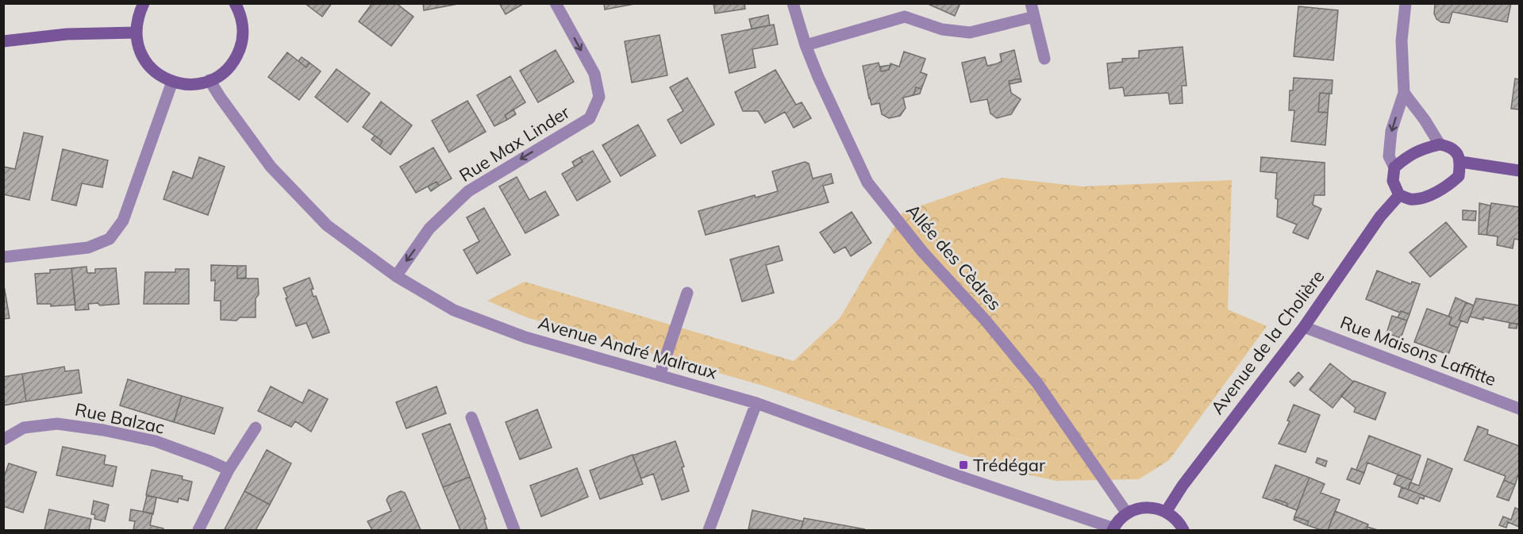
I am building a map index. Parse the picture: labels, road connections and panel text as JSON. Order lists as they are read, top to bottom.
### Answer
{
  "streets": {
    "street": [
      "Rue Max Linder",
      "Allée des Cèdres",
      "Avenue de la Cholière",
      "Avenue André Malraux",
      "Rue Maisons Laffitte",
      "Rue Balzac"
    ]
  },
  "crossings": [
    ["Rue Max Linder", "Avenue André Malraux"],
    ["Avenue de la Cholière", "Rue Maisons Laffitte"]
  ],
  "one_way": ["Rue Max Linder"],
  "places": {
    "transit": ["Trédégar"]
  }
}
